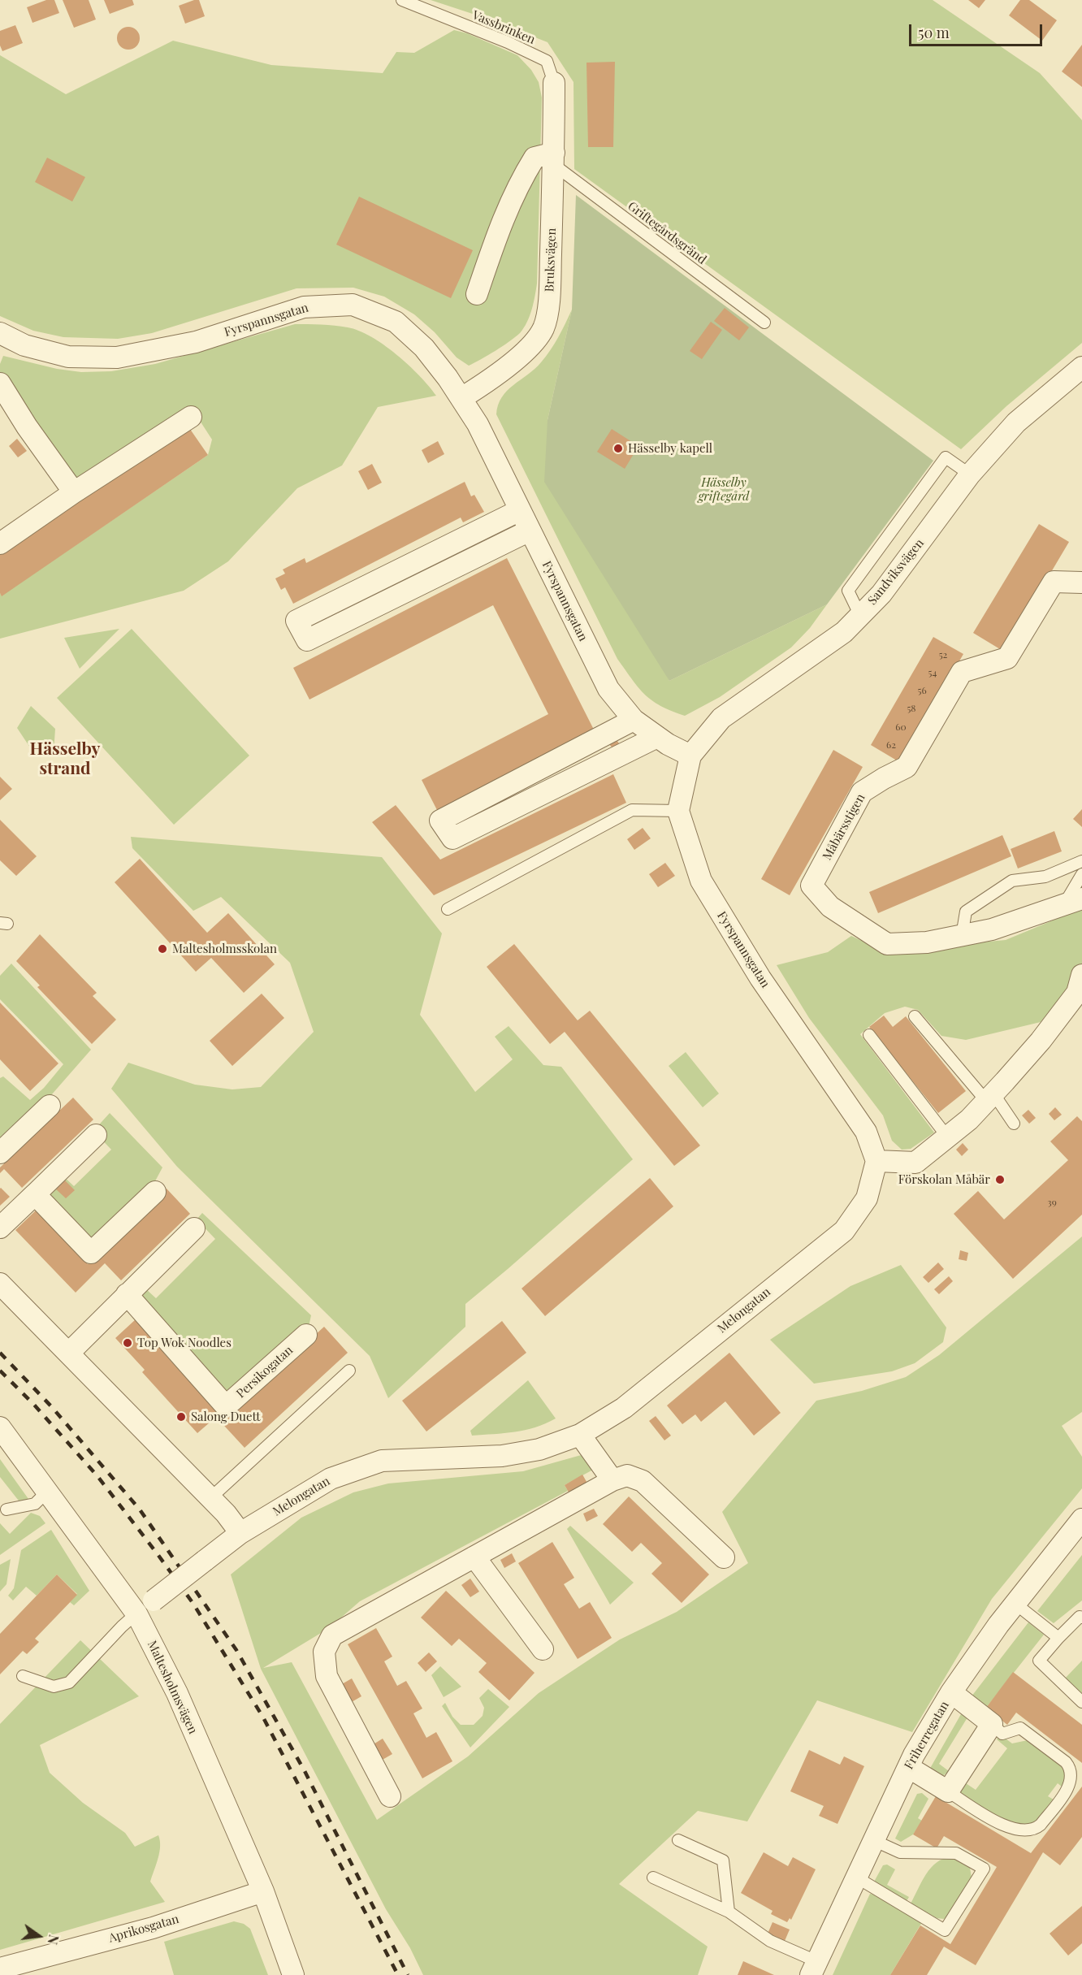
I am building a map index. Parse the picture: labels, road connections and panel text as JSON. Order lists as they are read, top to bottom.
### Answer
{
  "streets": {
    "street": [
      "Bruksvägen",
      "Fyrspannsgatan",
      "Sandviksvägen",
      "Måbärsstigen",
      "Melongatan",
      "Persikogatan",
      "Maltesholmsvägen",
      "Friherregatan",
      "Aprikosgatan"
    ],
    "lane": ["Vassbrinken", "Griftegårdsgränd"]
  },
  "crossings": [
    ["Vassbrinken", "Bruksvägen"],
    ["Griftegårdsgränd", "Bruksvägen"],
    ["Bruksvägen", "Fyrspannsgatan"],
    ["Fyrspannsgatan", "Sandviksvägen"],
    ["Fyrspannsgatan", "Melongatan"],
    ["Melongatan", "Maltesholmsvägen"],
    ["Maltesholmsvägen", "Aprikosgatan"]
  ],
  "districts": ["Hässelby strand"],
  "parks": ["Hässelby griftegård"],
  "places": [
    "Hässelby kapell",
    "Maltesholmsskolan",
    "Förskolan Måbär",
    "Top Wok Noodles",
    "Salong Duett"
  ],
  "house_numbers": [
    "52",
    "54",
    "56",
    "58",
    "60",
    "62",
    "39"
  ],
  "scale_bar": "50 m",
  "north": "right"
}
